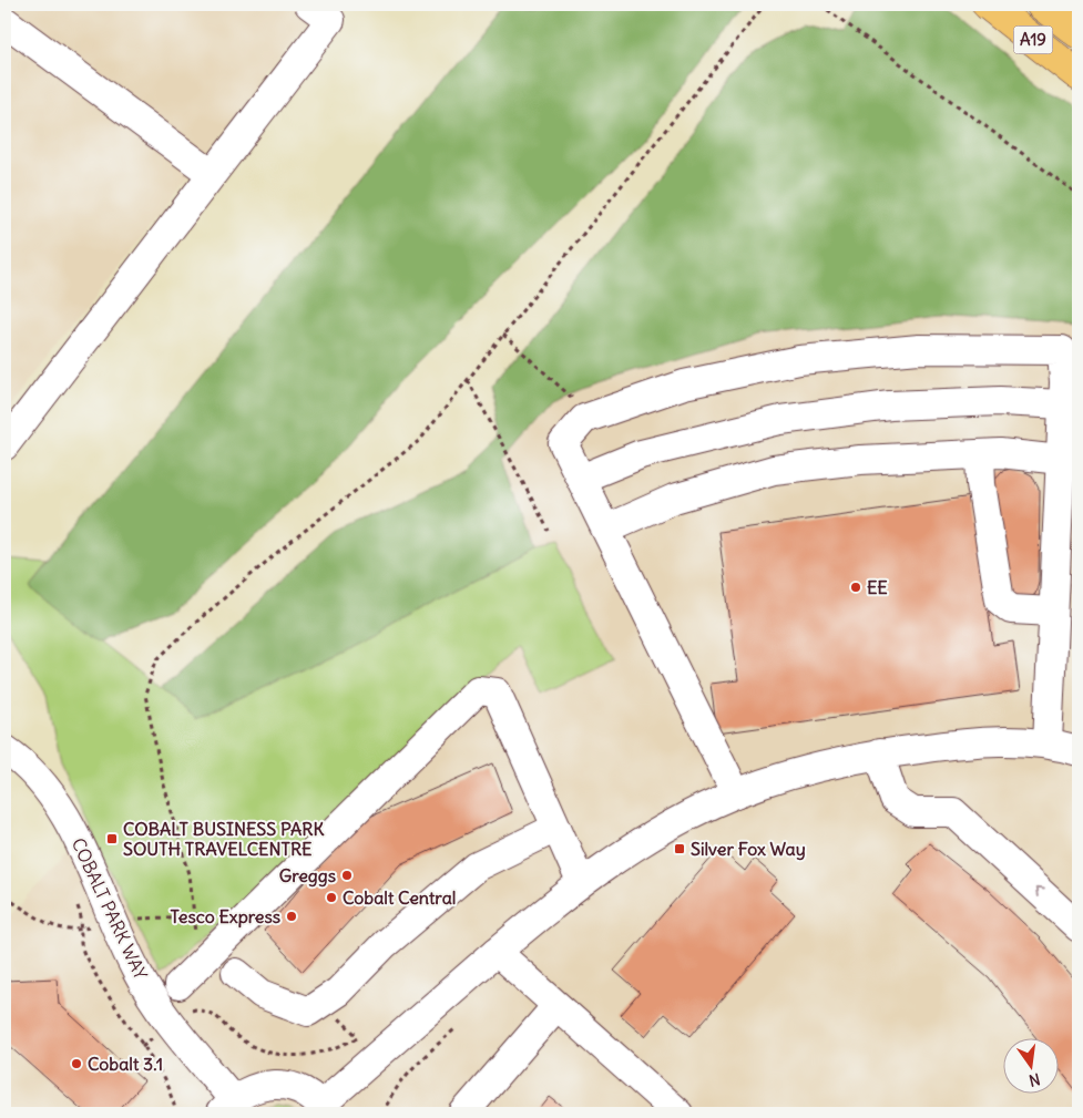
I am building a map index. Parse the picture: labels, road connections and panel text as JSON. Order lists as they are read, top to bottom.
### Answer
{
  "streets": {
    "highway": ["A19"],
    "street": ["COBALT PARK WAY"]
  },
  "places": {
    "other": [
      "EE",
      "Greggs",
      "Cobalt Central",
      "Tesco Express",
      "Cobalt 3.1"
    ],
    "transit": ["COBALT BUSINESS PARK SOUTH TRAVELCENTRE", "Silver Fox Way"]
  },
  "north": "bottom"
}
